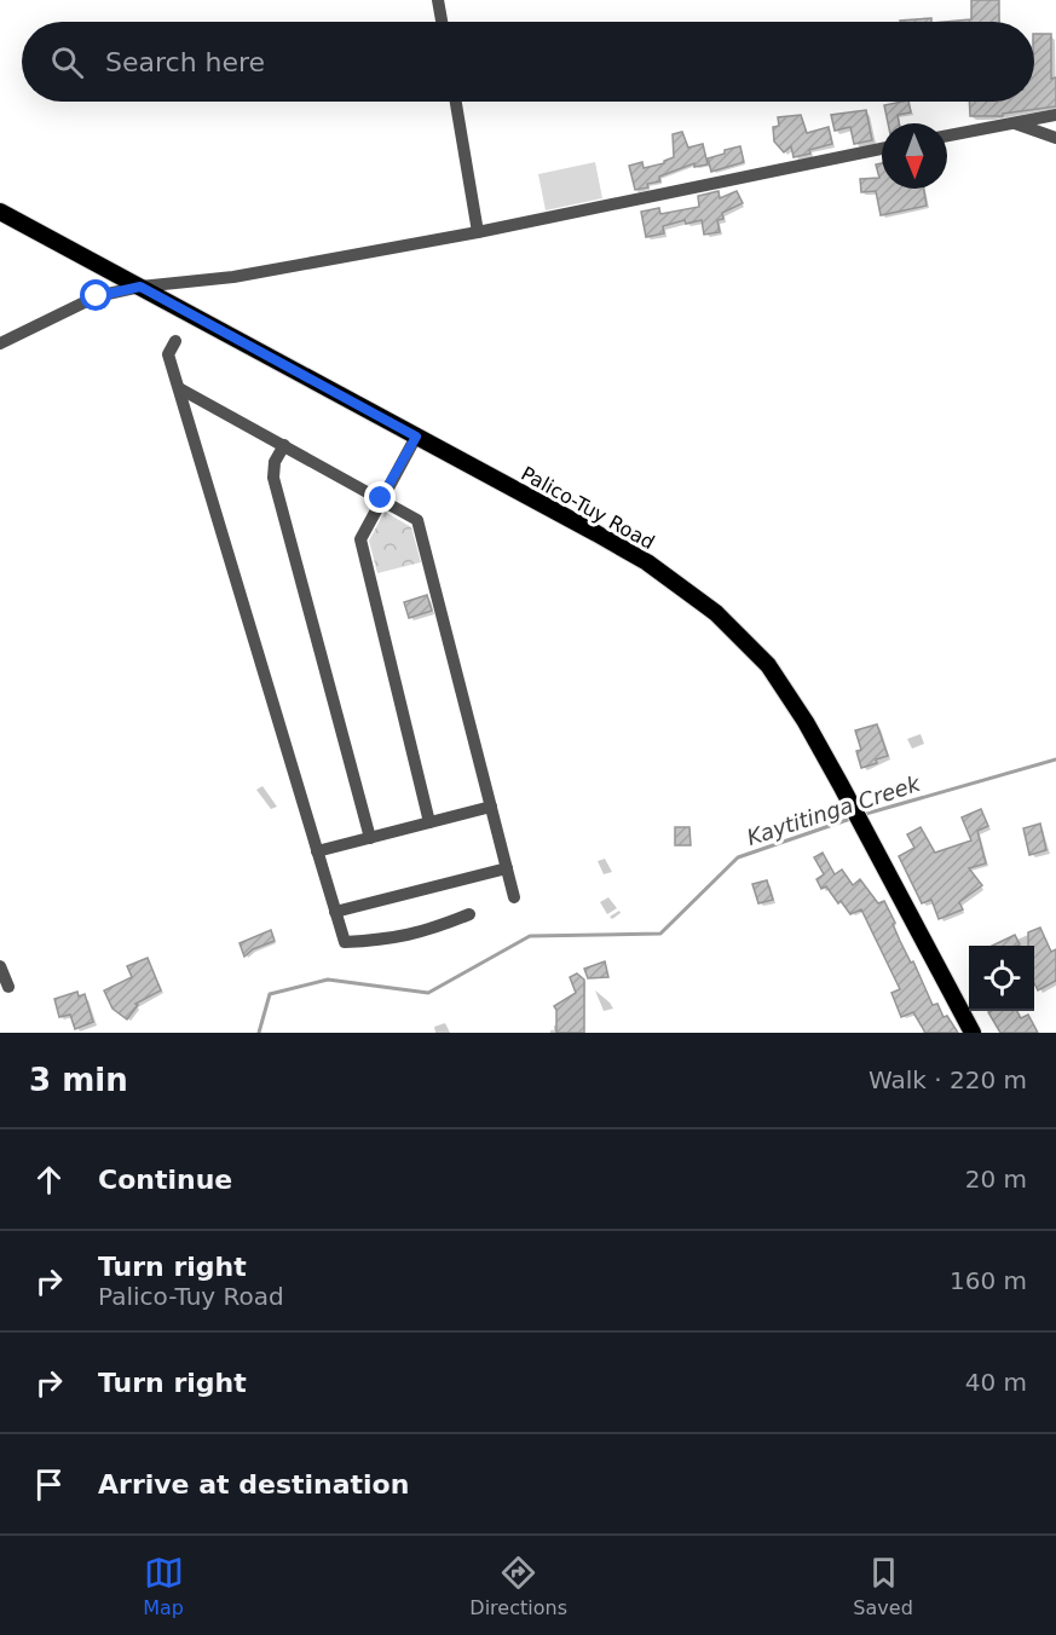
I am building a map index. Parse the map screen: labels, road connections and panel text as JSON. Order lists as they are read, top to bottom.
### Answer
{
  "streets": {
    "main road": ["Palico-Tuy Road"]
  },
  "water": ["Kaytitinga Creek"],
  "north": "bottom",
  "page": {
    "search": "Search here",
    "heading": ["3 min", "Walk · 220 m"],
    "list": [
      ["Continue", "20 m"],
      ["Turn right", "Palico-Tuy Road", "160 m"],
      ["Turn right", "40 m"],
      "Arrive at destination"
    ],
    "nav": ["Map", "Directions", "Saved"]
  }
}
